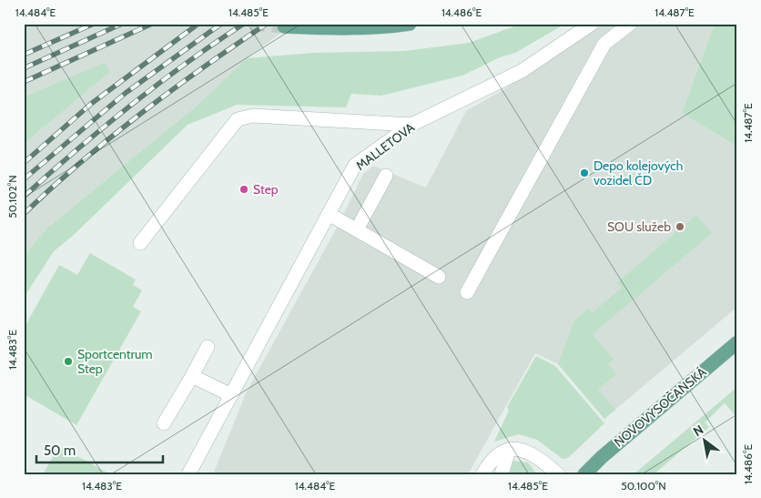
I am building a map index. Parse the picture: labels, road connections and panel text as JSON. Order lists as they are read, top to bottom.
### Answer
{
  "streets": {
    "main road": ["NOVOVYSOČANSKÁ"],
    "street": ["MALLETOVA"]
  },
  "places": [
    "Depo kolejových vozidel ČD",
    "Step",
    "SOU služeb",
    "Sportcentrum Step"
  ],
  "scale_bar": "50 m",
  "north": "top left",
  "coordinates": [
    "14.484°E",
    "14.485°E",
    "14.486°E",
    "14.487°E",
    "50.102°N",
    "14.483°E",
    "50.100°N"
  ]
}
